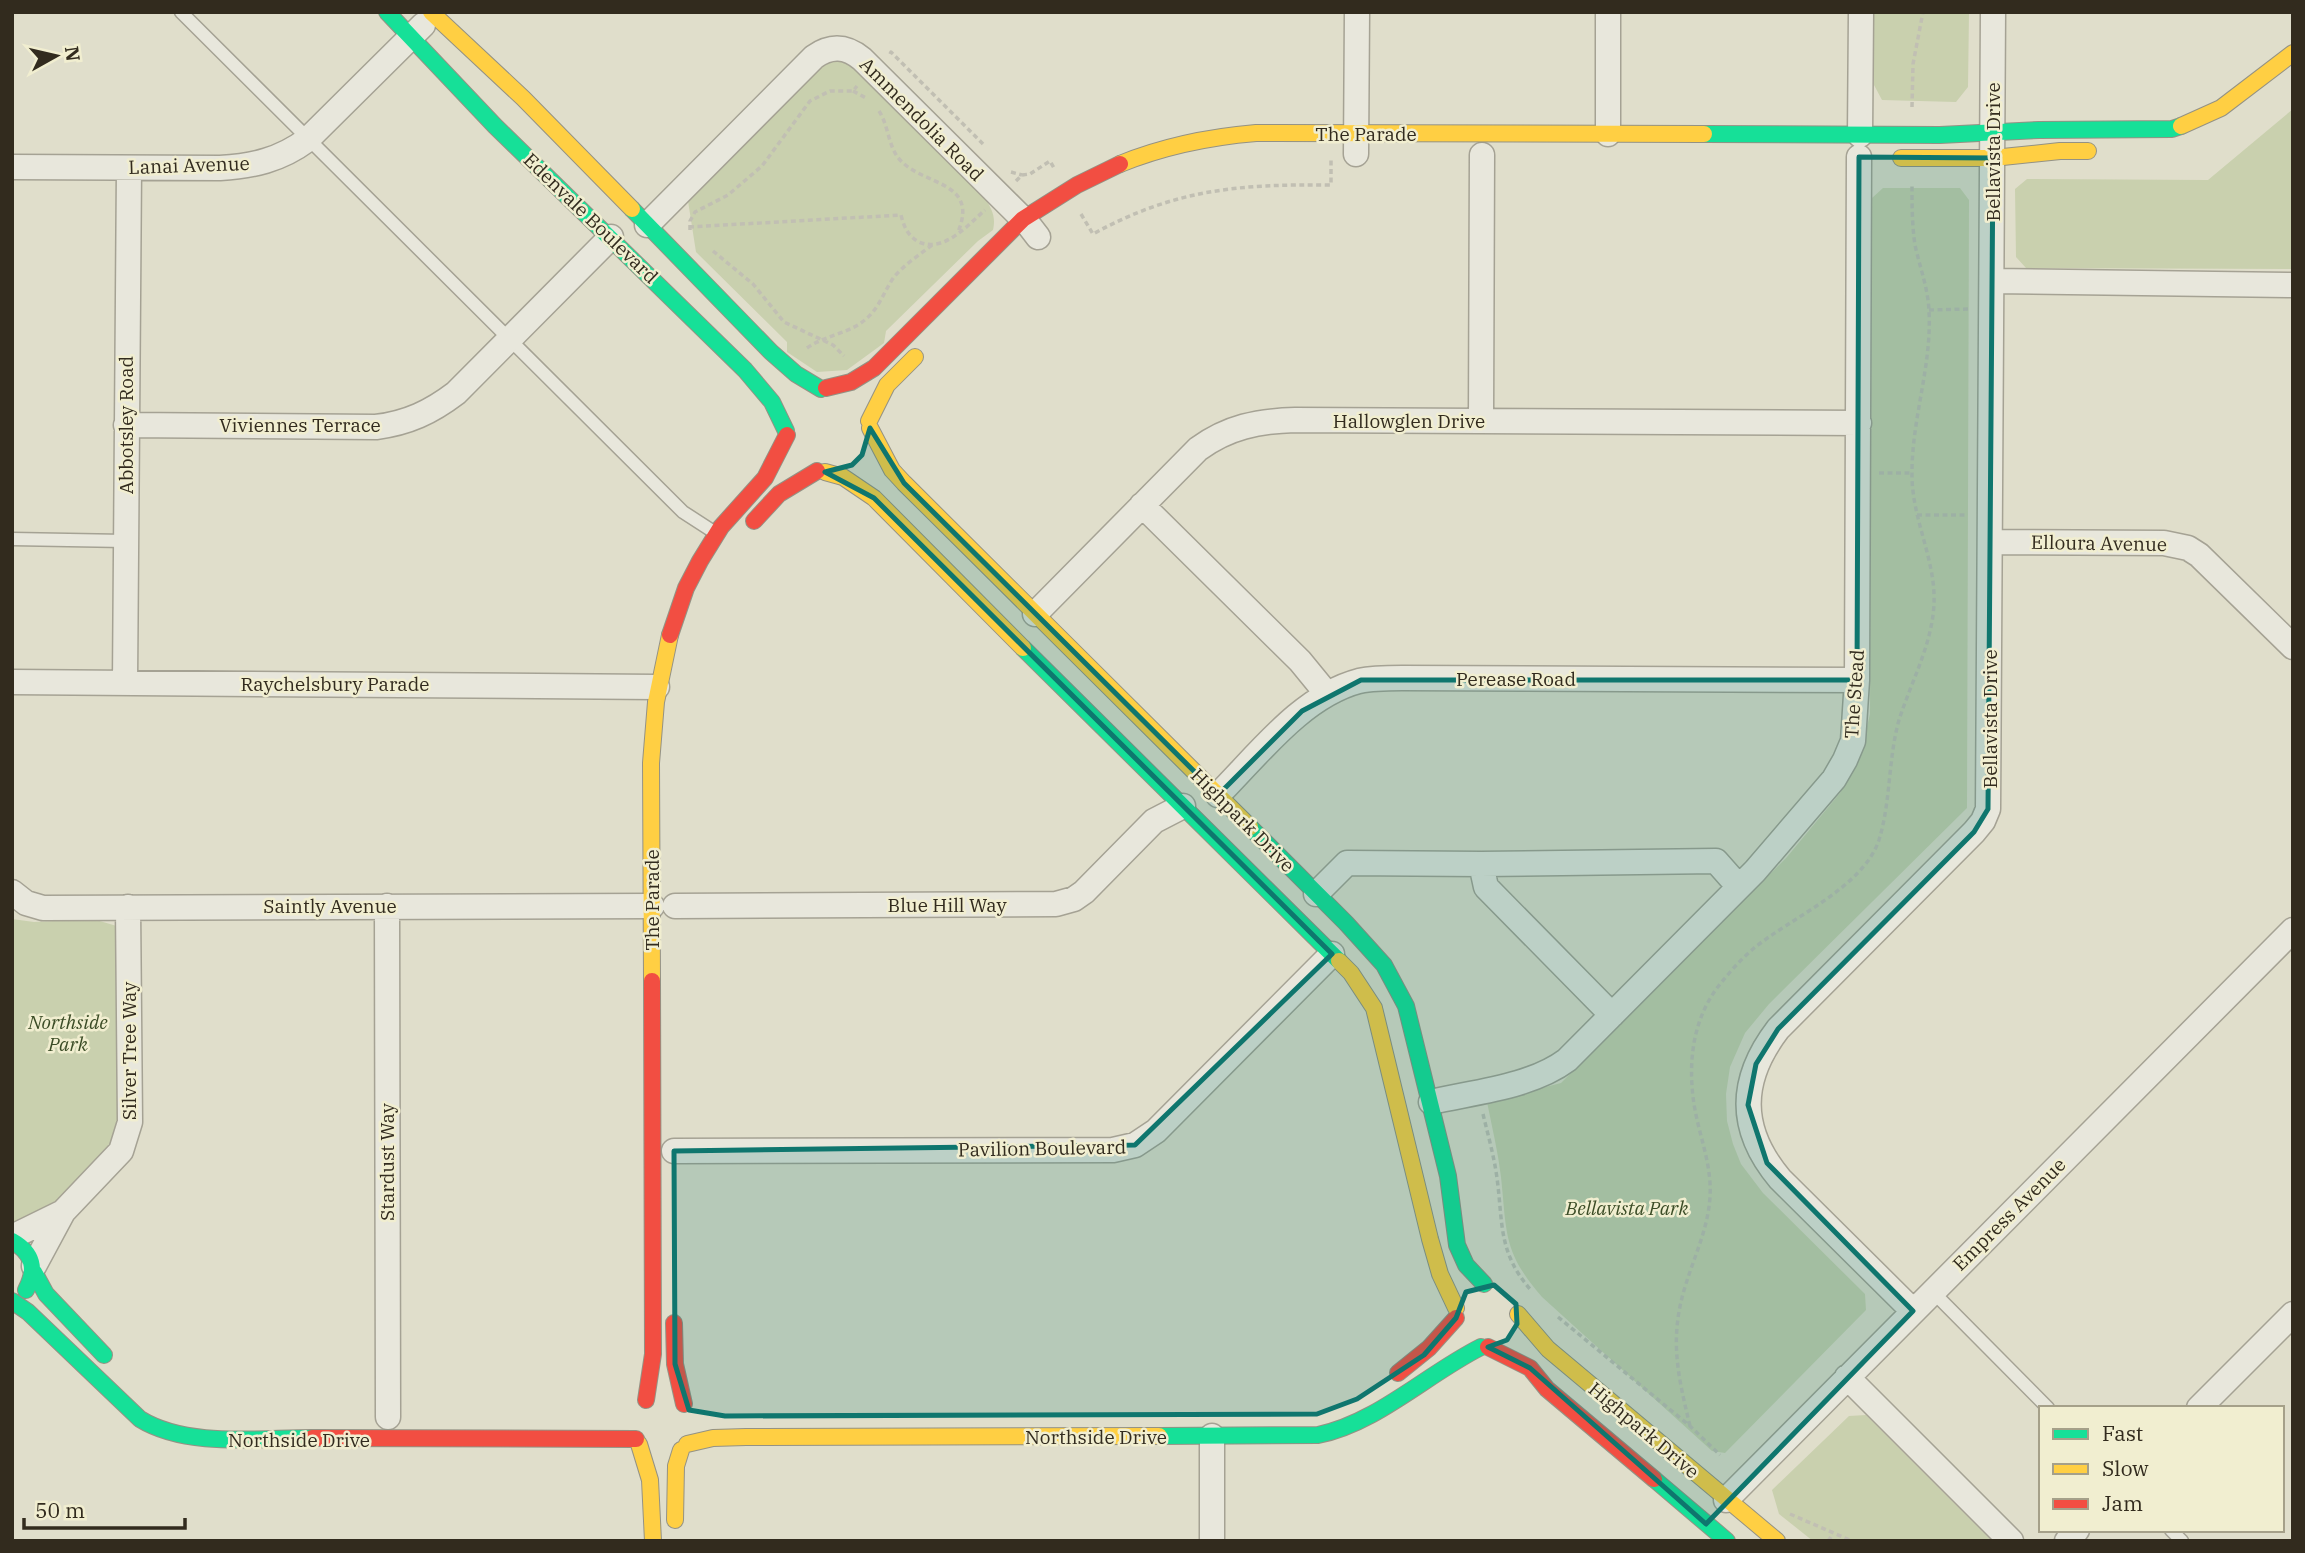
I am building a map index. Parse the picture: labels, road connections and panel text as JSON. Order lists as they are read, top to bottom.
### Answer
{
  "streets": {
    "street": [
      "Ammendolia Road",
      "The Parade",
      "Bellavista Drive",
      "Lanai Avenue",
      "Edenvale Boulevard",
      "Hallowglen Drive",
      "Abbotsley Road",
      "Viviennes Terrace",
      "Elloura Avenue",
      "Perease Road",
      "Raychelsbury Parade",
      "The Stead",
      "Highpark Drive",
      "Blue Hill Way",
      "Saintly Avenue",
      "Silver Tree Way",
      "Pavilion Boulevard",
      "Stardust Way",
      "Empress Avenue",
      "Northside Drive"
    ]
  },
  "crossings": [
    ["Ammendolia Road", "The Parade"],
    ["Ammendolia Road", "Edenvale Boulevard"],
    ["The Parade", "Bellavista Drive"],
    ["The Parade", "Edenvale Boulevard"],
    ["The Parade", "Raychelsbury Parade"],
    ["The Parade", "The Stead"],
    ["The Parade", "Blue Hill Way"],
    ["The Parade", "Saintly Avenue"],
    ["The Parade", "Pavilion Boulevard"],
    ["The Parade", "Northside Drive"],
    ["Bellavista Drive", "Elloura Avenue"],
    ["Bellavista Drive", "Empress Avenue"],
    ["Lanai Avenue", "Edenvale Boulevard"],
    ["Lanai Avenue", "Abbotsley Road"],
    ["Edenvale Boulevard", "Viviennes Terrace"],
    ["Edenvale Boulevard", "Highpark Drive"],
    ["Hallowglen Drive", "The Stead"],
    ["Hallowglen Drive", "Highpark Drive"],
    ["Abbotsley Road", "Viviennes Terrace"],
    ["Abbotsley Road", "Raychelsbury Parade"],
    ["Perease Road", "The Stead"],
    ["Perease Road", "Highpark Drive"],
    ["The Stead", "Highpark Drive"],
    ["Highpark Drive", "Blue Hill Way"],
    ["Highpark Drive", "Pavilion Boulevard"],
    ["Highpark Drive", "Empress Avenue"],
    ["Highpark Drive", "Northside Drive"],
    ["Blue Hill Way", "Saintly Avenue"],
    ["Saintly Avenue", "Silver Tree Way"],
    ["Saintly Avenue", "Stardust Way"],
    ["Stardust Way", "Northside Drive"]
  ],
  "parks": ["Northside Park", "Bellavista Park"],
  "legend": ["Fast", "Slow", "Jam"],
  "scale_bar": "50 m",
  "north": "right"
}
